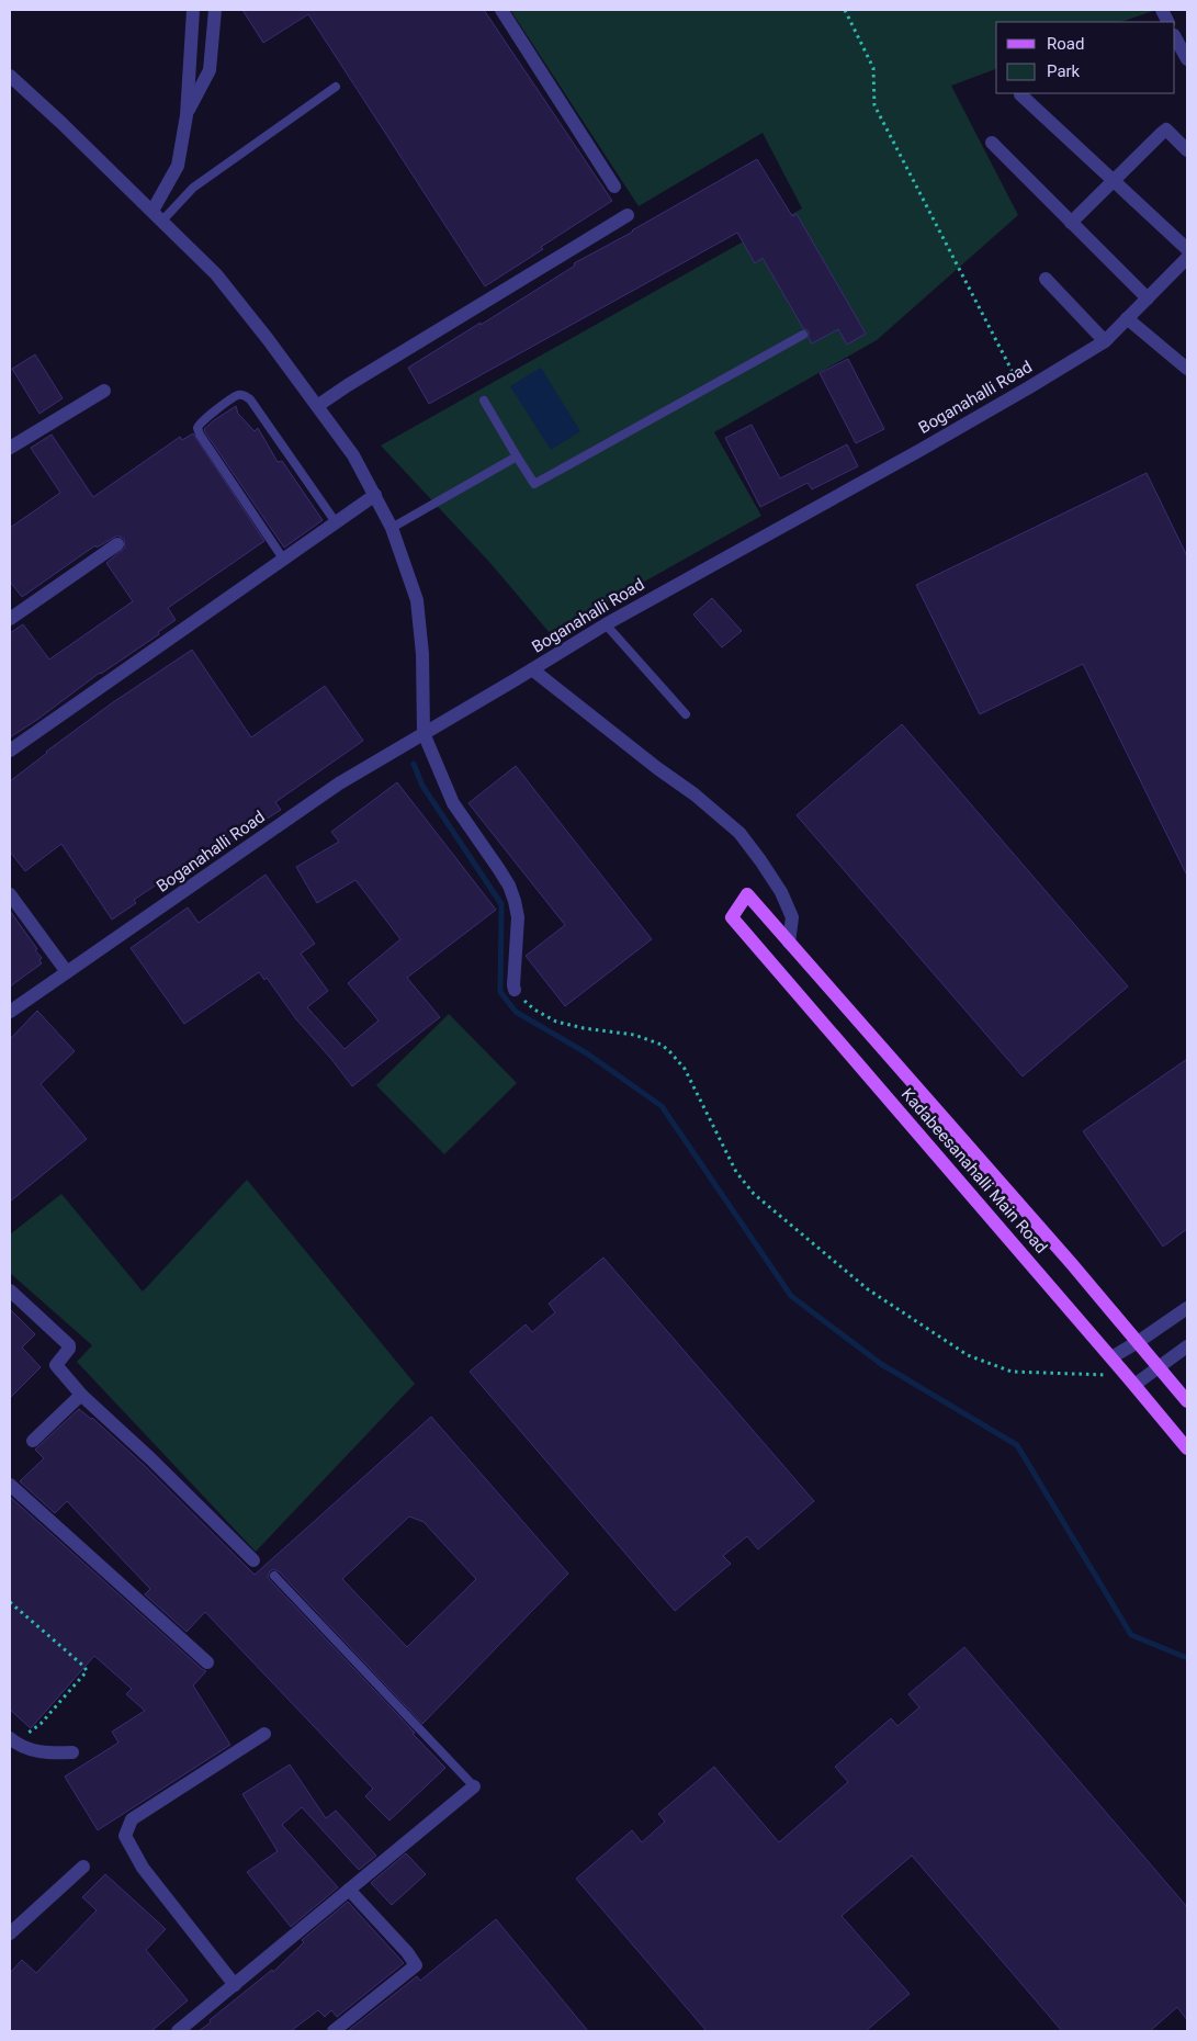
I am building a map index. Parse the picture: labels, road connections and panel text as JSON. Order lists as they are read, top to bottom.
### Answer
{
  "streets": {
    "main road": ["Kadabeesanahalli Main Road"],
    "street": ["Boganahalli Road"]
  },
  "legend": ["Road", "Park"]
}
